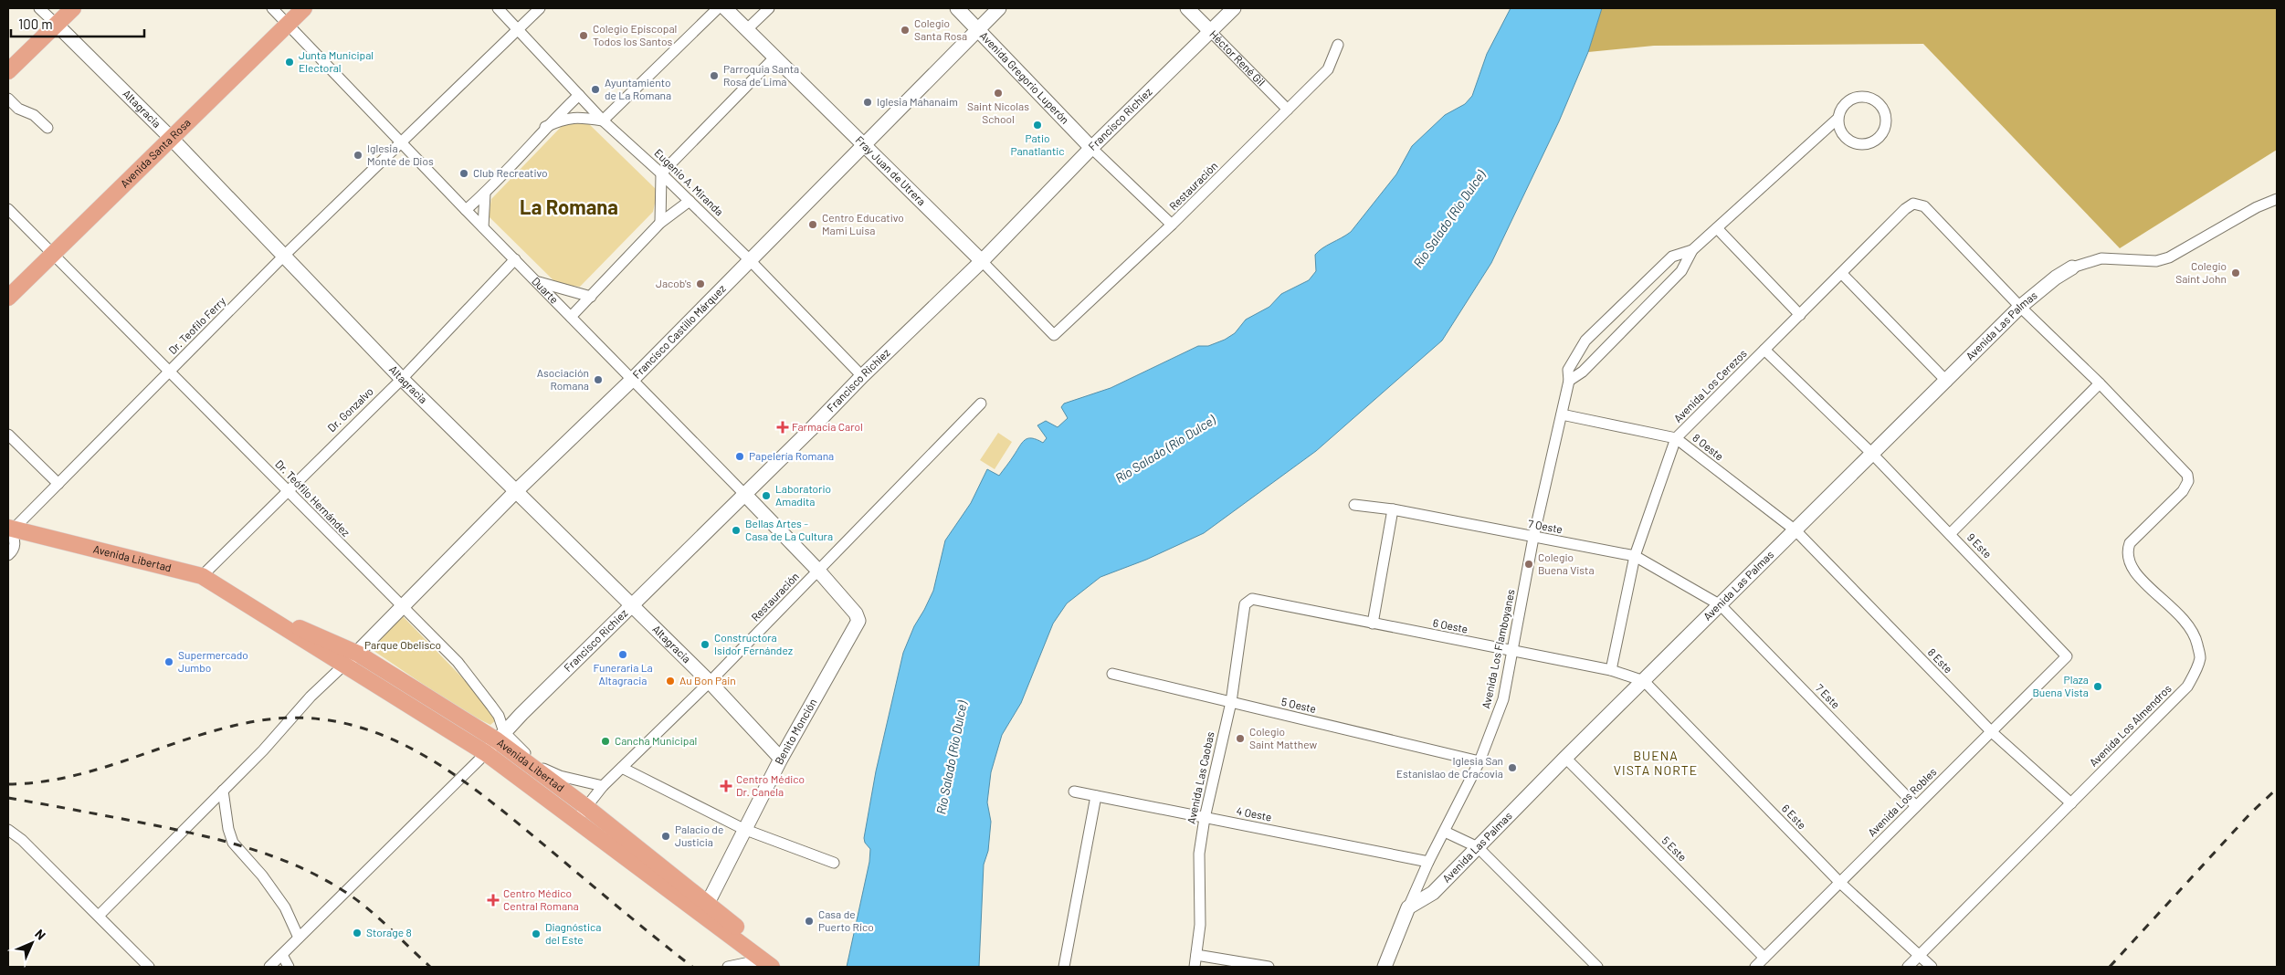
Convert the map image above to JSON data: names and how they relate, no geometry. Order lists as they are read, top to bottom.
{
  "streets": {
    "main road": [
      "Héctor René Gil",
      "Avenida Gregorio Luperón",
      "Altagracia",
      "Francisco Richiez",
      "Avenida Santa Rosa",
      "Fray Juan de Utrera",
      "Duarte",
      "Avenida Las Palmas",
      "Francisco Castillo Márquez",
      "Avenida Libertad",
      "Benito Monción"
    ],
    "street": [
      "Eugenio A. Miranda",
      "Restauración",
      "Dr. Teofilo Ferry",
      "Avenida Los Cerezos",
      "Dr. Gonzalvo",
      "8 Oeste",
      "Dr. Teófilo Hernández",
      "7 Oeste",
      "9 Este",
      "6 Oeste",
      "Avenida Los Flamboyanes",
      "8 Este",
      "7 Este",
      "5 Oeste",
      "Avenida Los Almendros",
      "Avenida Las Caobas",
      "Avenida Los Robles",
      "4 Oeste",
      "6 Este",
      "5 Este"
    ]
  },
  "crossings": [
    ["Héctor René Gil", "Francisco Richiez"],
    ["Héctor René Gil", "Restauración"],
    ["Avenida Gregorio Luperón", "Francisco Richiez"],
    ["Avenida Gregorio Luperón", "Francisco Castillo Márquez"],
    ["Altagracia", "Francisco Richiez"],
    ["Altagracia", "Avenida Santa Rosa"],
    ["Altagracia", "Restauración"],
    ["Altagracia", "Dr. Teofilo Ferry"],
    ["Altagracia", "Francisco Castillo Márquez"],
    ["Altagracia", "Dr. Gonzalvo"],
    ["Altagracia", "Benito Monción"],
    ["Francisco Richiez", "Fray Juan de Utrera"],
    ["Francisco Richiez", "Eugenio A. Miranda"],
    ["Francisco Richiez", "Duarte"],
    ["Francisco Richiez", "Dr. Teófilo Hernández"],
    ["Francisco Richiez", "Avenida Libertad"],
    ["Avenida Santa Rosa", "Duarte"],
    ["Avenida Santa Rosa", "Dr. Teófilo Hernández"],
    ["Fray Juan de Utrera", "Restauración"],
    ["Fray Juan de Utrera", "Francisco Castillo Márquez"],
    ["Eugenio A. Miranda", "Dr. Teofilo Ferry"],
    ["Eugenio A. Miranda", "Francisco Castillo Márquez"],
    ["Restauración", "Duarte"],
    ["Restauración", "Dr. Teófilo Hernández"],
    ["Restauración", "Avenida Libertad"],
    ["Duarte", "Dr. Teofilo Ferry"],
    ["Duarte", "Francisco Castillo Márquez"],
    ["Duarte", "Dr. Gonzalvo"],
    ["Duarte", "Benito Monción"],
    ["Dr. Teofilo Ferry", "Dr. Teófilo Hernández"],
    ["Dr. Teofilo Ferry", "Avenida Libertad"],
    ["Avenida Las Palmas", "Avenida Los Cerezos"],
    ["Avenida Las Palmas", "8 Oeste"],
    ["Avenida Las Palmas", "7 Oeste"],
    ["Avenida Las Palmas", "9 Este"],
    ["Avenida Las Palmas", "6 Oeste"],
    ["Avenida Las Palmas", "Avenida Los Flamboyanes"],
    ["Avenida Las Palmas", "8 Este"],
    ["Avenida Las Palmas", "7 Este"],
    ["Avenida Las Palmas", "6 Este"],
    ["Avenida Las Palmas", "5 Este"],
    ["Francisco Castillo Márquez", "Dr. Teófilo Hernández"],
    ["Francisco Castillo Márquez", "Avenida Libertad"],
    ["Avenida Los Cerezos", "8 Oeste"],
    ["Avenida Los Cerezos", "7 Oeste"],
    ["Avenida Los Cerezos", "9 Este"],
    ["Avenida Los Cerezos", "6 Oeste"],
    ["Dr. Gonzalvo", "Dr. Teófilo Hernández"],
    ["Dr. Gonzalvo", "Avenida Libertad"],
    ["8 Oeste", "Avenida Los Flamboyanes"],
    ["8 Oeste", "8 Este"],
    ["Dr. Teófilo Hernández", "Avenida Libertad"],
    ["7 Oeste", "Avenida Los Flamboyanes"],
    ["7 Oeste", "7 Este"],
    ["9 Este", "Avenida Los Robles"],
    ["Avenida Libertad", "Benito Monción"],
    ["6 Oeste", "Avenida Los Flamboyanes"],
    ["6 Oeste", "Avenida Las Caobas"],
    ["6 Oeste", "6 Este"],
    ["Avenida Los Flamboyanes", "5 Oeste"],
    ["Avenida Los Flamboyanes", "4 Oeste"],
    ["8 Este", "Avenida Los Almendros"],
    ["8 Este", "Avenida Los Robles"],
    ["7 Este", "Avenida Los Robles"],
    ["5 Oeste", "Avenida Las Caobas"],
    ["Avenida Los Almendros", "6 Este"],
    ["Avenida Las Caobas", "4 Oeste"],
    ["Avenida Los Robles", "6 Este"],
    ["Avenida Los Robles", "5 Este"]
  ],
  "districts": ["La Romana", "BUENA VISTA NORTE"],
  "water": ["Río Salado (Río Dulce)"],
  "parks": ["Parque Obelisco"],
  "places": {
    "other": [
      "Colegio Santa Rosa",
      "Colegio Episcopal Todos los Santos",
      "Junta Municipal Electoral",
      "Parroquia Santa Rosa de Lima",
      "Ayuntamiento de La Romana",
      "Saint Nicolas School",
      "Iglesia Mahanaim",
      "Patio Panatlantic",
      "Iglesia Monte de Dios",
      "Club Recreativo",
      "Centro Educativo Mami Luisa",
      "Colegio Saint John",
      "Jacob's",
      "Asociación Romana",
      "Papelería Romana",
      "Laboratorio Amadita",
      "Bellas Artes - Casa de La Cultura",
      "Colegio Buena Vista",
      "Constructora Isidor Fernández",
      "Funeraria La Altagracia",
      "Supermercado Jumbo",
      "Au Bon Pain",
      "Plaza Buena Vista",
      "Colegio Saint Matthew",
      "Cancha Municipal",
      "Iglesia San Estanislao de Cracovia",
      "Palacio de Justicia",
      "Casa de Puerto Rico",
      "Storage 8",
      "Diagnóstica del Este"
    ],
    "health": ["Farmacia Carol", "Centro Médico Dr. Canela", "Centro Médico Central Romana"]
  },
  "scale_bar": "100 m",
  "north": "top right"
}
